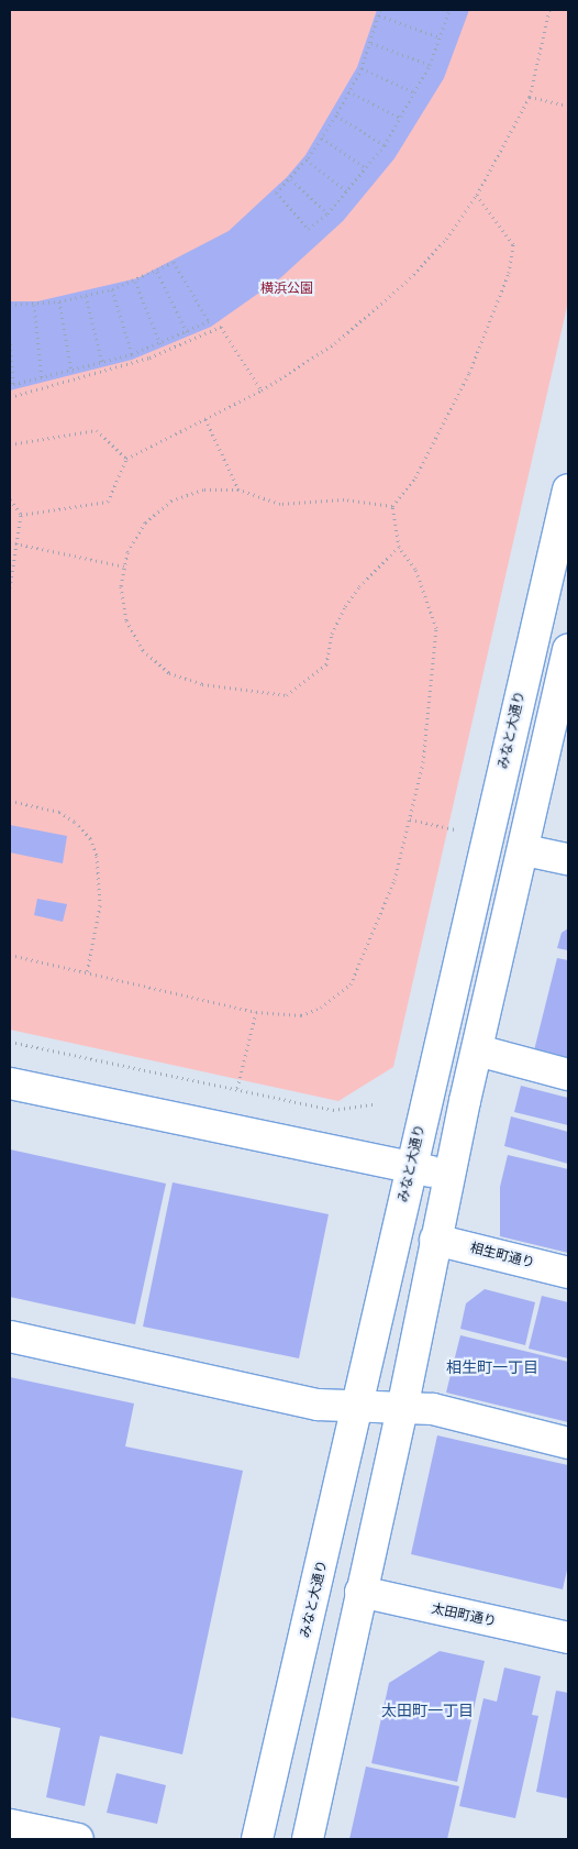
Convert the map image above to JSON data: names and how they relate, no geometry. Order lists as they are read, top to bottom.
{
  "streets": {
    "street": ["みなと大通り", "相生町通り", "太田町通り"]
  },
  "districts": ["相生町一丁目", "太田町一丁目"],
  "parks": ["横浜公園"]
}
